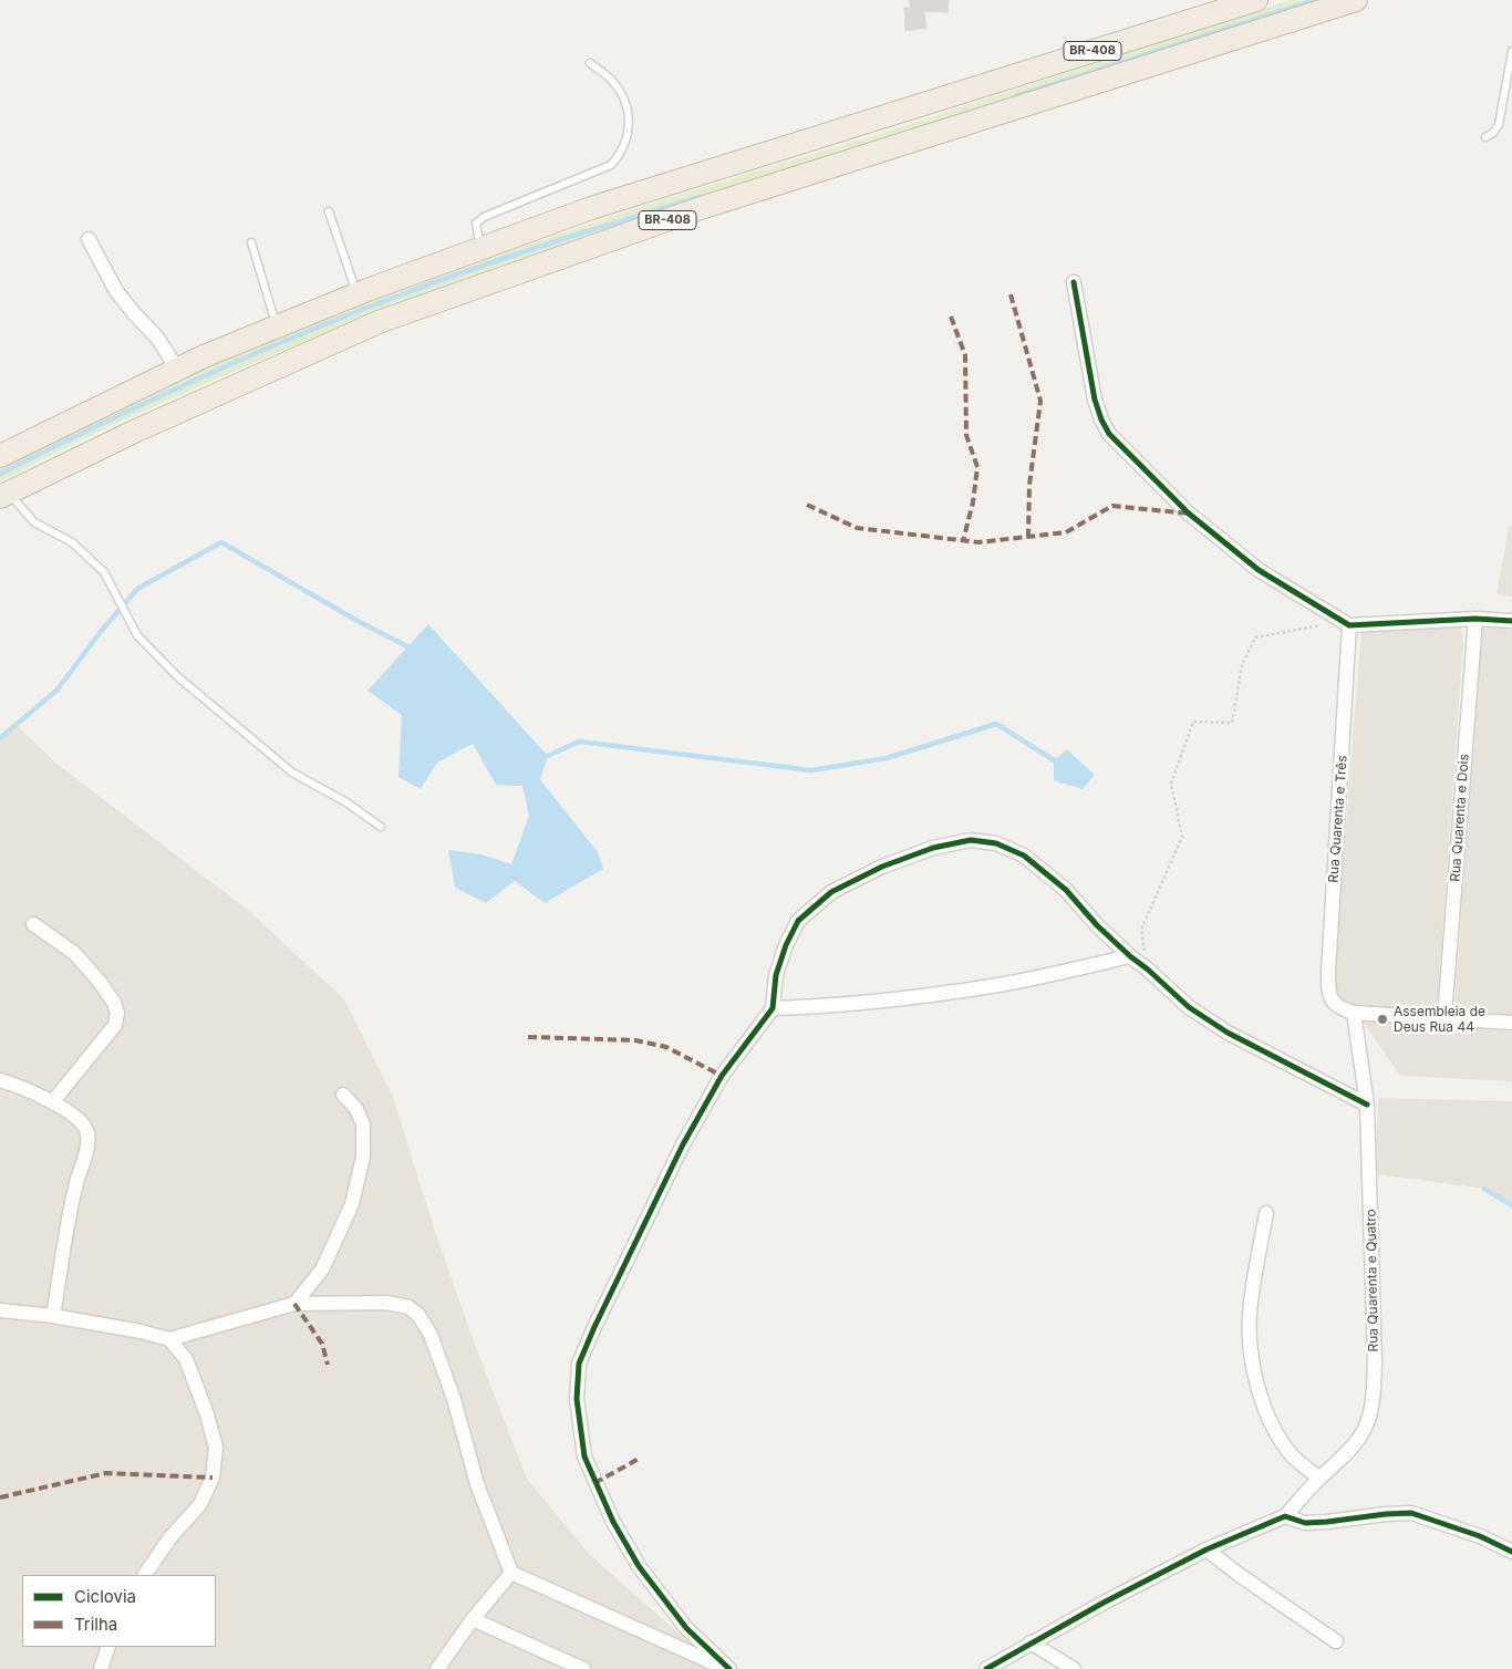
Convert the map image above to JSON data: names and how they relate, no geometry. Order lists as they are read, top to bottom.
{
  "streets": {
    "highway": ["BR-408"],
    "street": ["Rua Quarenta e Dois", "Rua Quarenta e Três", "Rua Quarenta e Quatro"]
  },
  "crossings": [
    ["Rua Quarenta e Três", "Rua Quarenta e Quatro"]
  ],
  "places": ["Assembleia de Deus Rua 44"],
  "legend": ["Ciclovia", "Trilha"]
}
